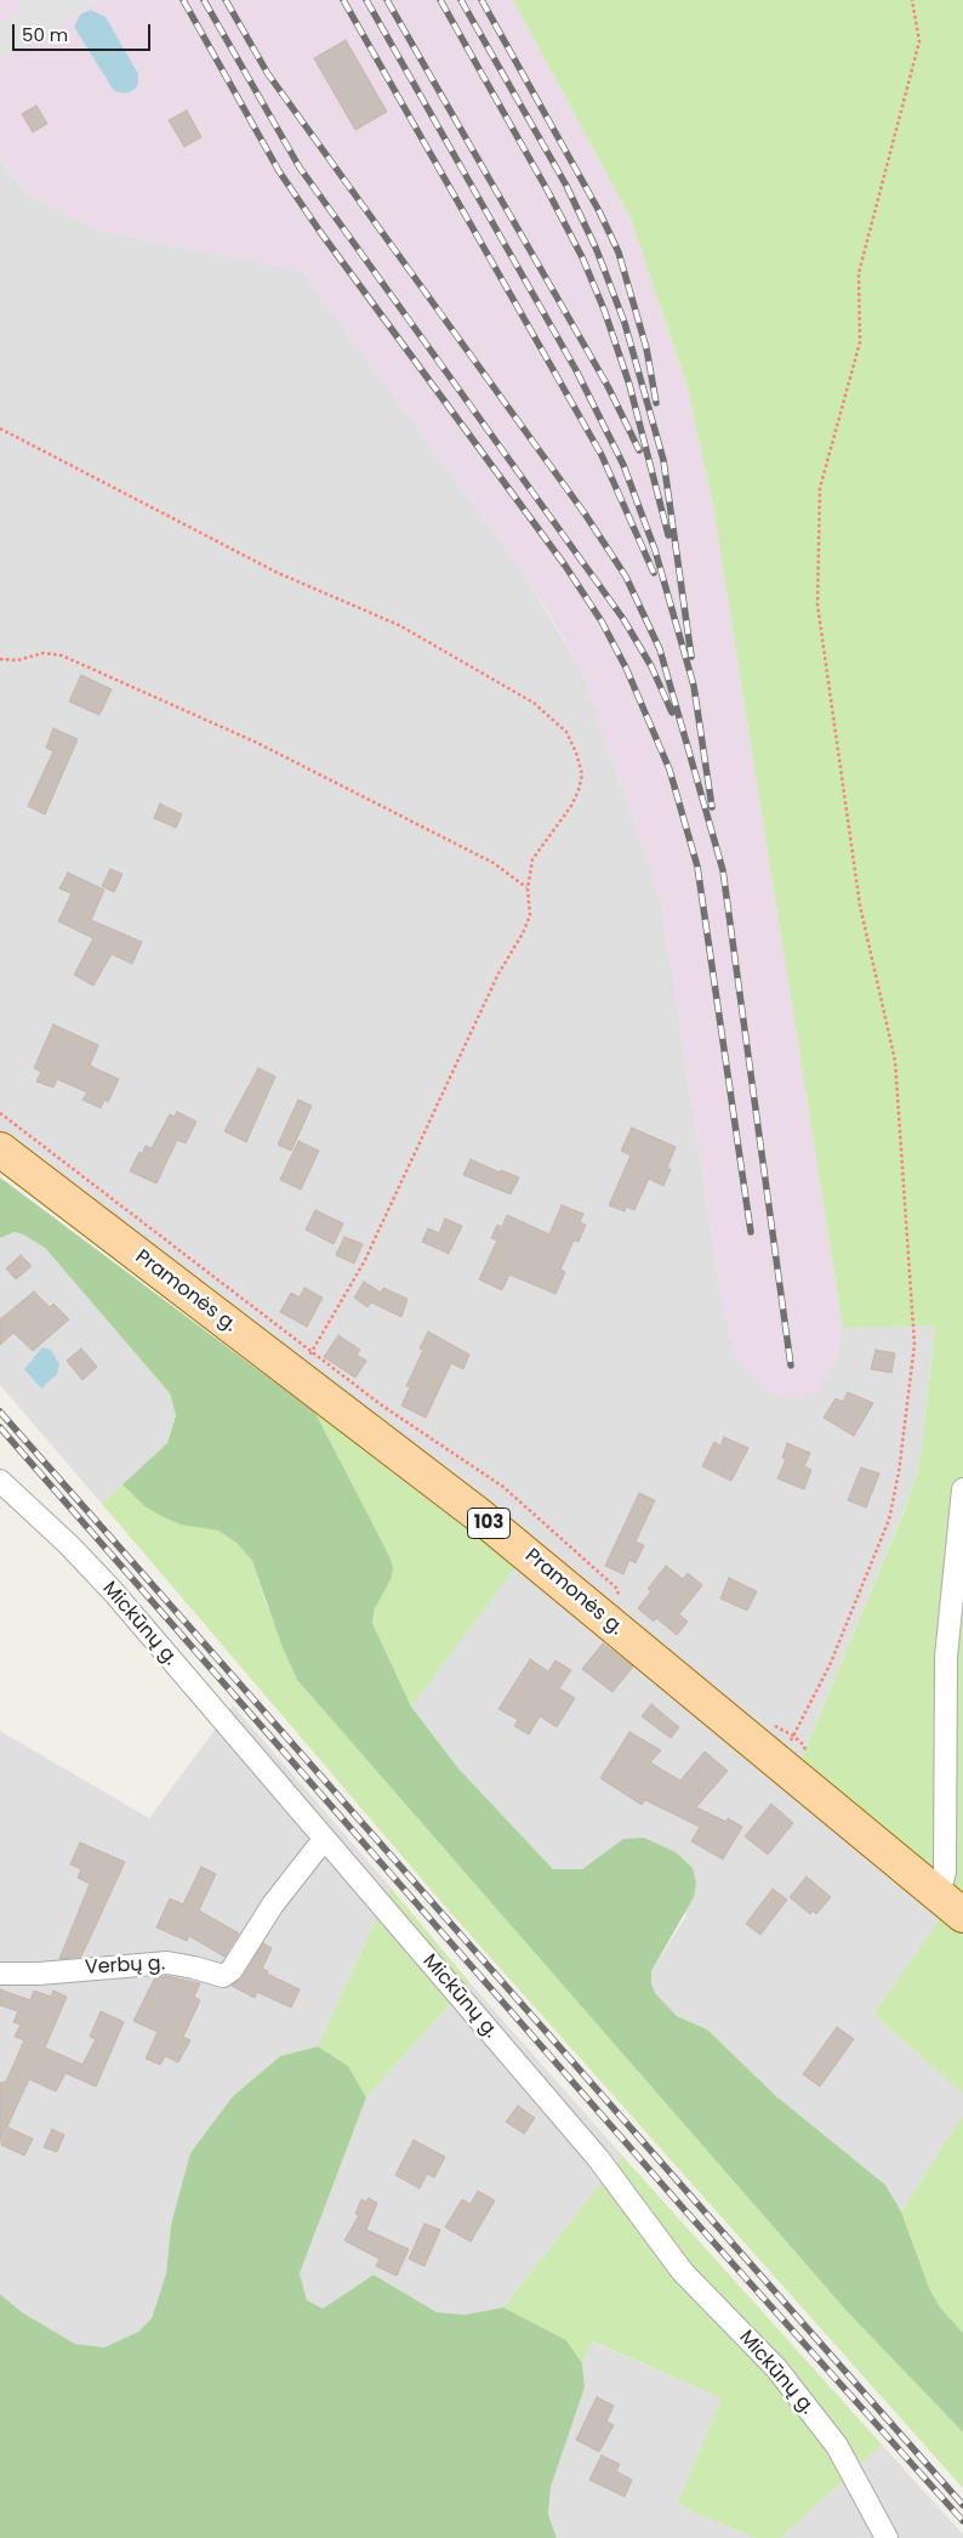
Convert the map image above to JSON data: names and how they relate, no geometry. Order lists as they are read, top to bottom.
{
  "streets": {
    "main road": ["Pramonės g.", "103"],
    "street": ["Mickūnų g.", "Verbų g."]
  },
  "crossings": [
    ["Mickūnų g.", "Verbų g."]
  ],
  "scale_bar": "50 m"
}
